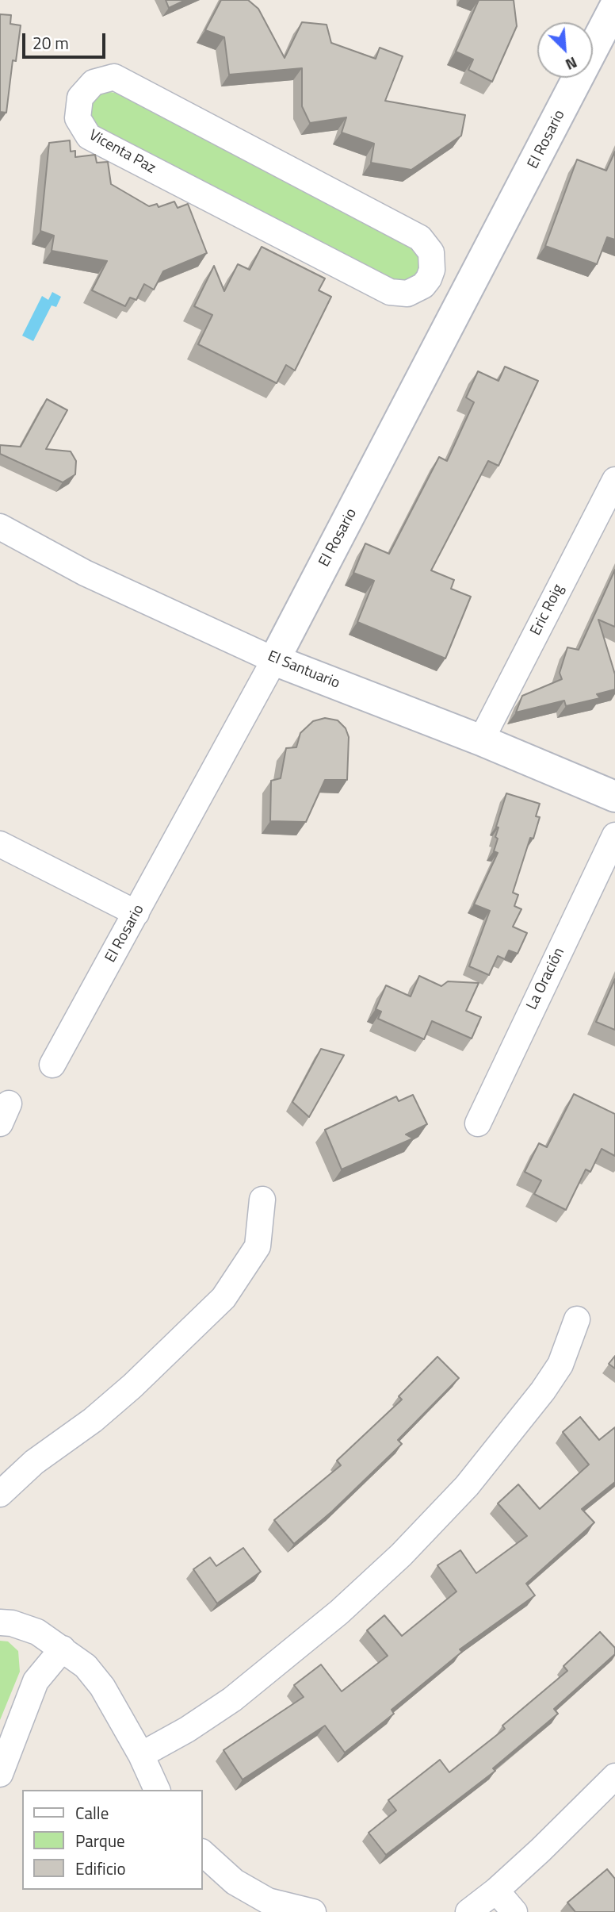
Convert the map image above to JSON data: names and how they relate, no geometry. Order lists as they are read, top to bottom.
{
  "streets": {
    "street": [
      "El Rosario",
      "Vicenta Paz",
      "Eric Roig",
      "El Santuario",
      "La Oración"
    ]
  },
  "crossings": [
    ["El Rosario", "El Santuario"],
    ["Eric Roig", "El Santuario"]
  ],
  "legend": ["Calle", "Parque", "Edificio"],
  "scale_bar": "20 m",
  "north": "bottom right"
}
